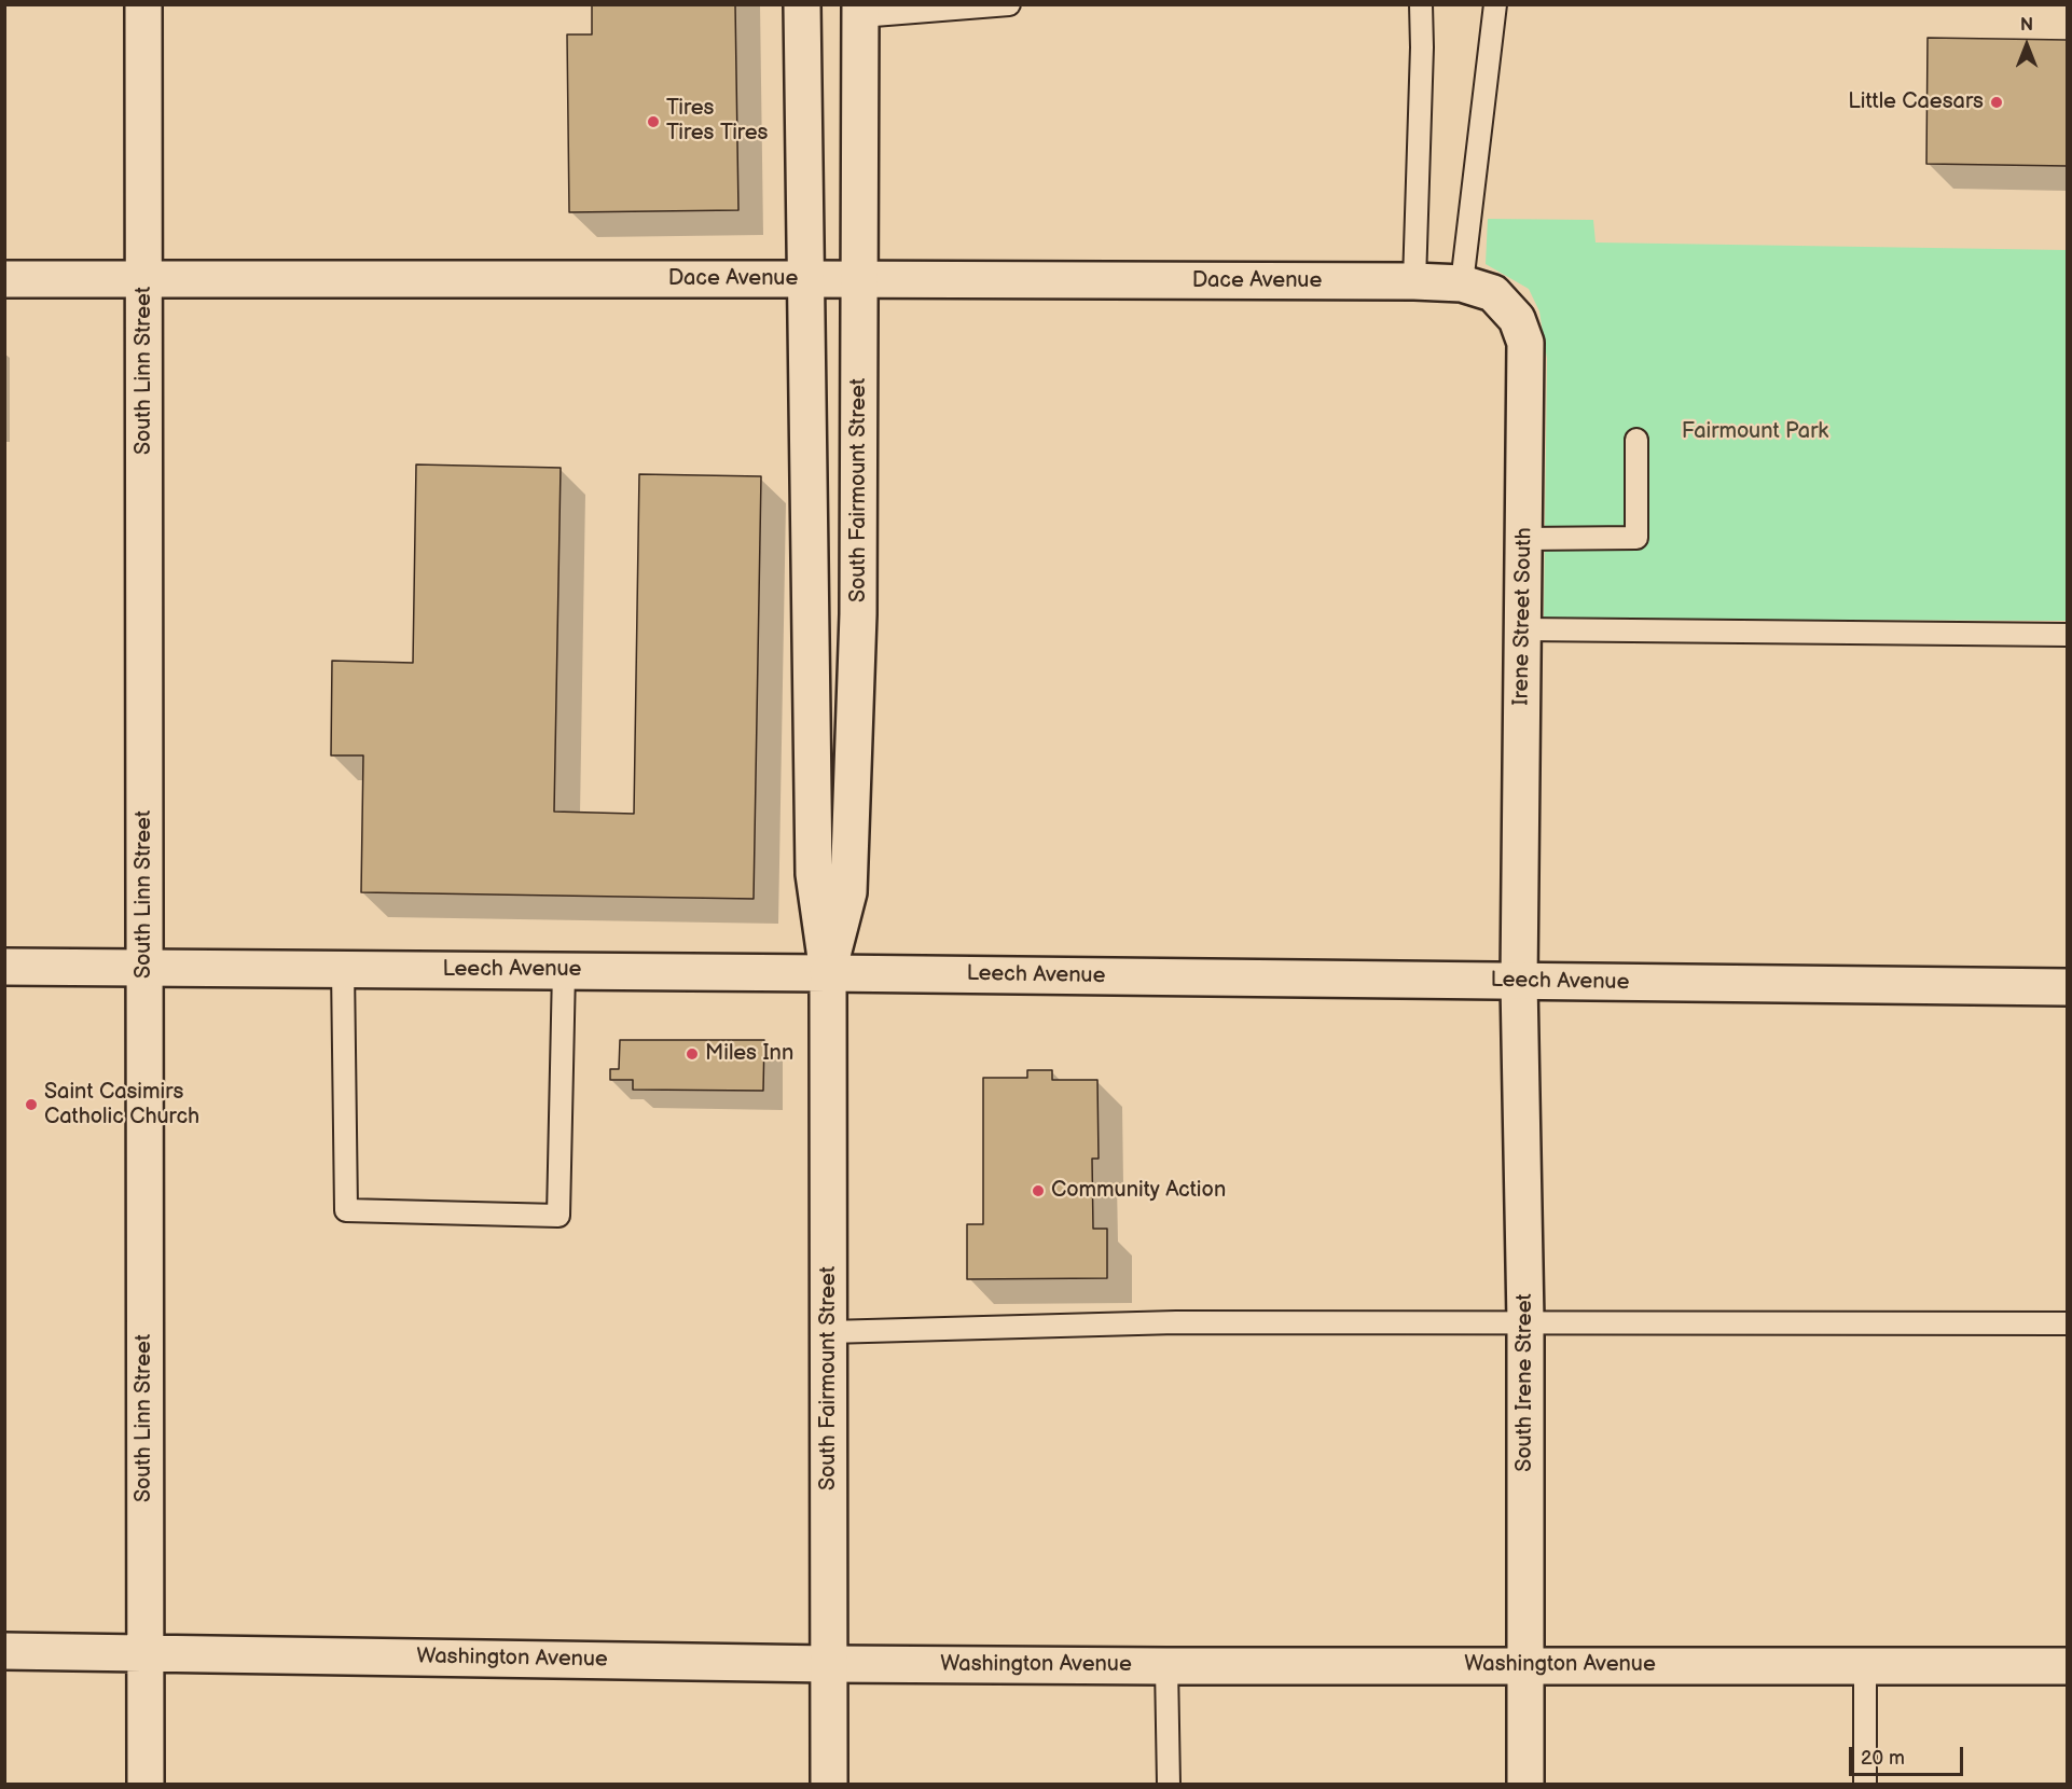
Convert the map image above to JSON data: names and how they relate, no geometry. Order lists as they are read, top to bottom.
{
  "streets": {
    "street": [
      "Dace Avenue",
      "South Linn Street",
      "South Fairmount Street",
      "Irene Street South",
      "Leech Avenue",
      "South Irene Street",
      "Washington Avenue"
    ]
  },
  "crossings": [
    ["Dace Avenue", "South Linn Street"],
    ["Dace Avenue", "South Fairmount Street"],
    ["Dace Avenue", "Irene Street South"],
    ["South Linn Street", "Leech Avenue"],
    ["South Linn Street", "Washington Avenue"],
    ["South Fairmount Street", "Leech Avenue"],
    ["South Fairmount Street", "Washington Avenue"],
    ["Irene Street South", "Leech Avenue"],
    ["Irene Street South", "South Irene Street"],
    ["Leech Avenue", "South Irene Street"],
    ["South Irene Street", "Washington Avenue"]
  ],
  "parks": ["Fairmount Park"],
  "places": [
    "Little Caesars",
    "Tires Tires Tires",
    "Miles Inn",
    "Saint Casimirs Catholic Church",
    "Community Action"
  ],
  "scale_bar": "20 m",
  "north": "top"
}
